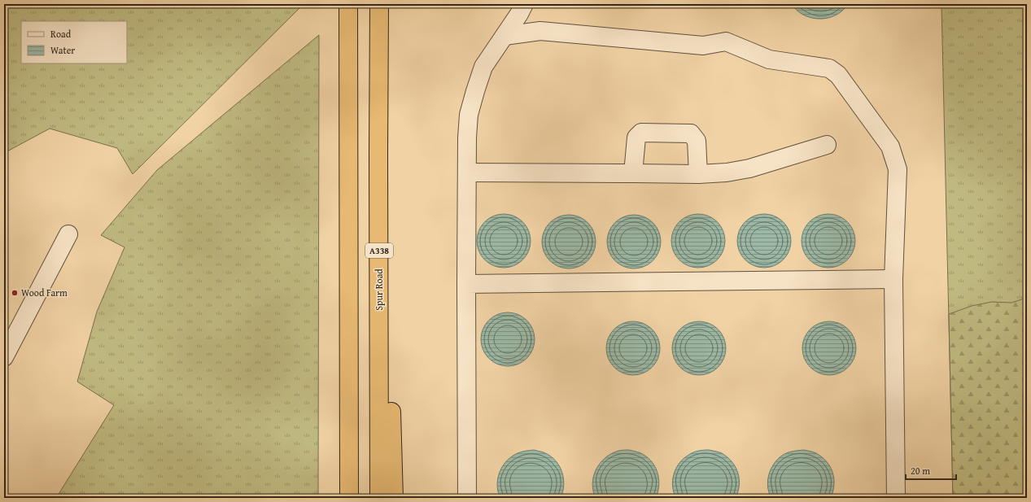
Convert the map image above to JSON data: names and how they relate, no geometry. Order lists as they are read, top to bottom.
{
  "streets": {
    "highway": ["A338", "Spur Road"]
  },
  "places": ["Wood Farm"],
  "legend": ["Road", "Water"],
  "scale_bar": "20 m"
}
